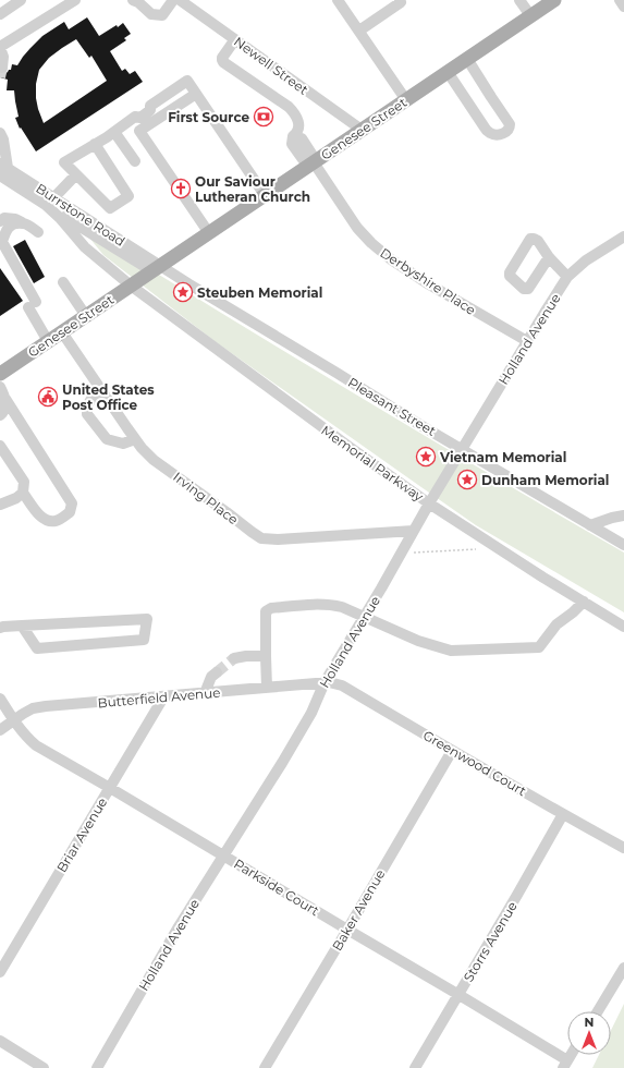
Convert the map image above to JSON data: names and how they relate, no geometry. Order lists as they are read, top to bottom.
{
  "streets": {
    "main road": ["Genesee Street"],
    "street": [
      "Newell Street",
      "Burrstone Road",
      "Derbyshire Place",
      "Holland Avenue",
      "Pleasant Street",
      "Memorial Parkway",
      "Irving Place",
      "Butterfield Avenue",
      "Greenwood Court",
      "Briar Avenue",
      "Parkside Court",
      "Baker Avenue",
      "Storrs Avenue"
    ]
  },
  "crossings": [
    ["Newell Street", "Genesee Street"],
    ["Genesee Street", "Burrstone Road"],
    ["Genesee Street", "Derbyshire Place"],
    ["Genesee Street", "Pleasant Street"],
    ["Genesee Street", "Memorial Parkway"],
    ["Genesee Street", "Irving Place"],
    ["Burrstone Road", "Pleasant Street"],
    ["Burrstone Road", "Memorial Parkway"],
    ["Derbyshire Place", "Holland Avenue"],
    ["Holland Avenue", "Pleasant Street"],
    ["Holland Avenue", "Memorial Parkway"],
    ["Holland Avenue", "Irving Place"],
    ["Holland Avenue", "Butterfield Avenue"],
    ["Holland Avenue", "Greenwood Court"],
    ["Holland Avenue", "Parkside Court"],
    ["Butterfield Avenue", "Greenwood Court"],
    ["Butterfield Avenue", "Briar Avenue"],
    ["Butterfield Avenue", "Parkside Court"],
    ["Greenwood Court", "Baker Avenue"],
    ["Greenwood Court", "Storrs Avenue"],
    ["Briar Avenue", "Parkside Court"],
    ["Parkside Court", "Baker Avenue"],
    ["Parkside Court", "Storrs Avenue"]
  ],
  "places": {
    "bank": ["First Source"],
    "church": ["Our Saviour Lutheran Church"],
    "place": ["Steuben Memorial", "Vietnam Memorial", "Dunham Memorial"],
    "public building": ["United States Post Office"]
  },
  "north": "top"
}
